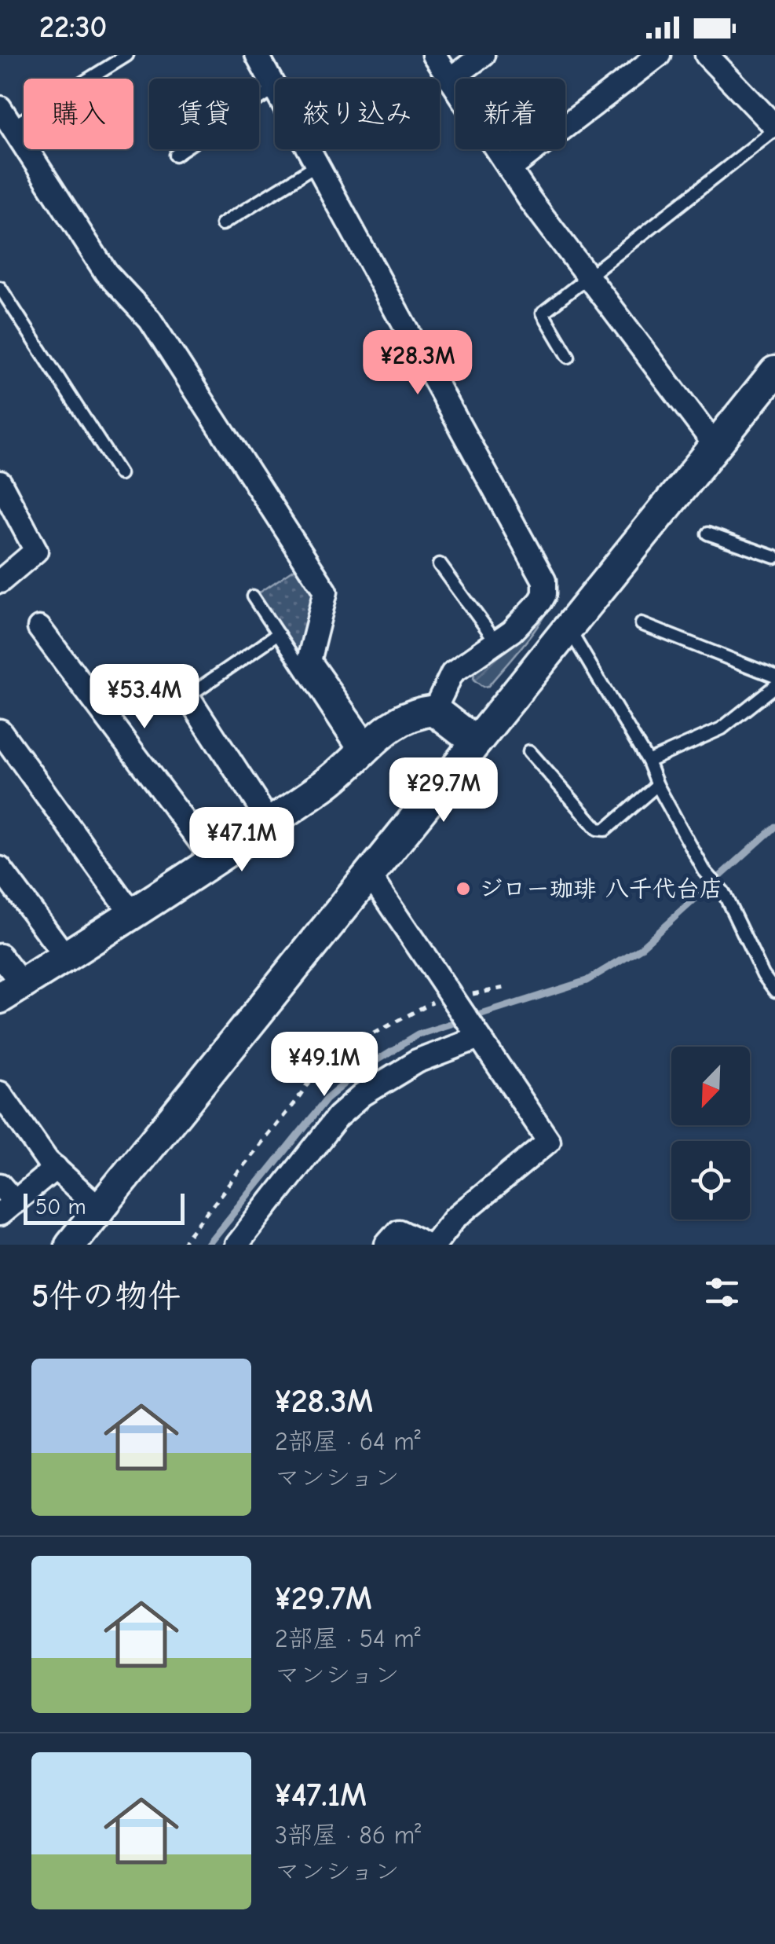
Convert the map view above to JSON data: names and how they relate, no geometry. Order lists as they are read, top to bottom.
{
  "places": ["ジロー珈琲 八千代台店"],
  "scale_bar": "50 m",
  "north": "bottom left",
  "page": {
    "status": "22:30",
    "chip": [
      "購入",
      "賃貸",
      "絞り込み",
      "新着"
    ],
    "price": [
      "¥28.3M",
      "¥53.4M",
      "¥29.7M",
      "¥47.1M",
      "¥49.1M"
    ],
    "scale": "50 m",
    "heading": "5件の物件",
    "list": [
      {
        "name": "¥28.3M",
        "note": "2部屋 · 64 m² · マンション"
      },
      {
        "name": "¥29.7M",
        "note": "2部屋 · 54 m² · マンション"
      },
      {
        "name": "¥47.1M",
        "note": "3部屋 · 86 m² · マンション"
      }
    ]
  }
}
